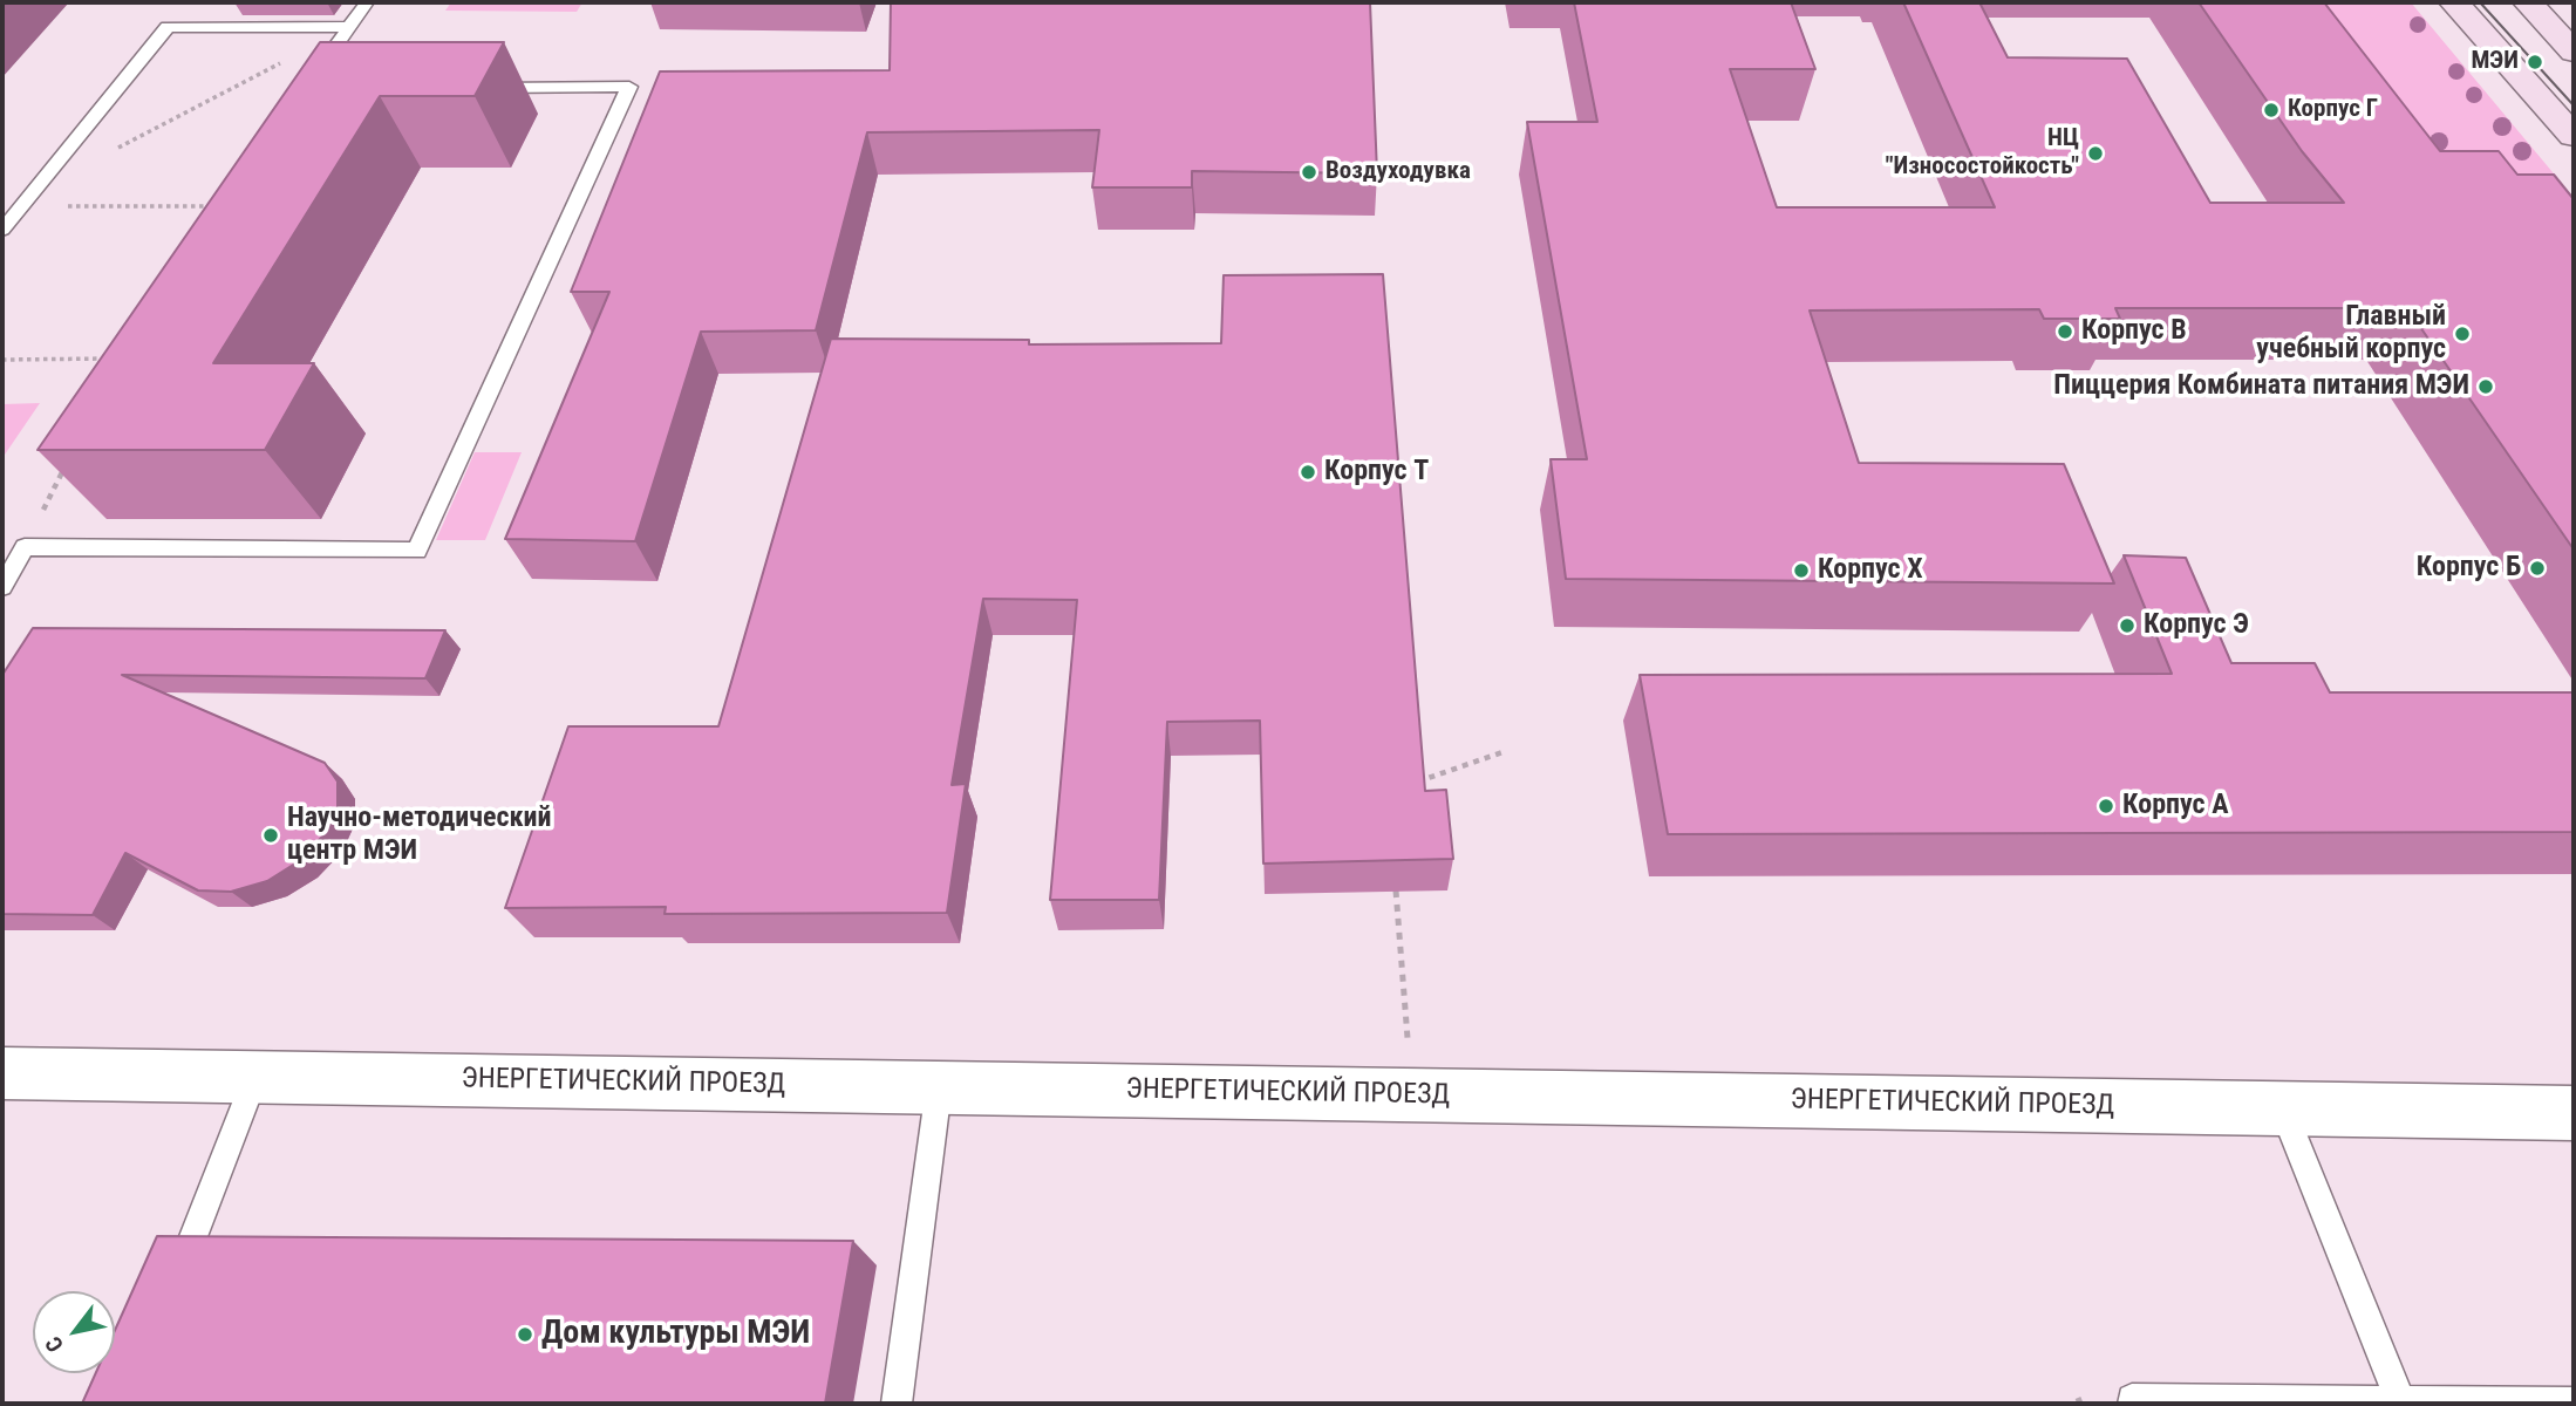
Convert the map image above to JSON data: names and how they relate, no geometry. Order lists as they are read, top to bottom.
{
  "streets": {
    "street": ["ЭНЕРГЕТИЧЕСКИЙ ПРОЕЗД"]
  },
  "places": [
    "МЭИ",
    "Корпус Г",
    "НЦ \"Износостойкость\"",
    "Воздуходувка",
    "Корпус В",
    "Главный учебный корпус",
    "Пиццерия Комбината питания МЭИ",
    "Корпус Т",
    "Корпус Б",
    "Корпус Х",
    "Корпус Э",
    "Корпус А",
    "Научно-методический центр МЭИ",
    "Дом культуры МЭИ"
  ],
  "north": "bottom left"
}
